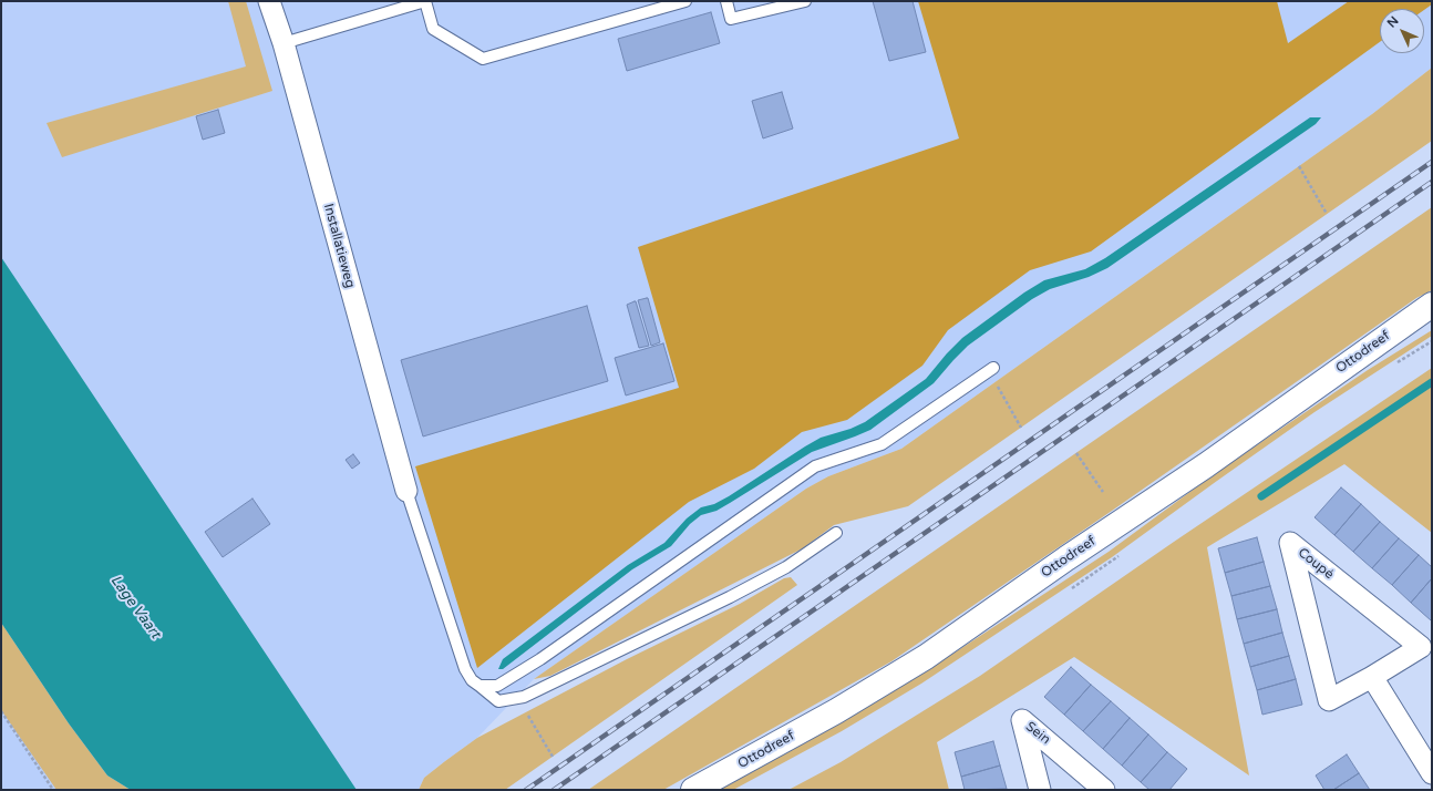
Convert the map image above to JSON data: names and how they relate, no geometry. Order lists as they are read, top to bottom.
{
  "streets": {
    "street": [
      "Installatieweg",
      "Ottodreef",
      "Coupé",
      "Sein"
    ]
  },
  "water": ["Lage Vaart"],
  "north": "top left"
}
